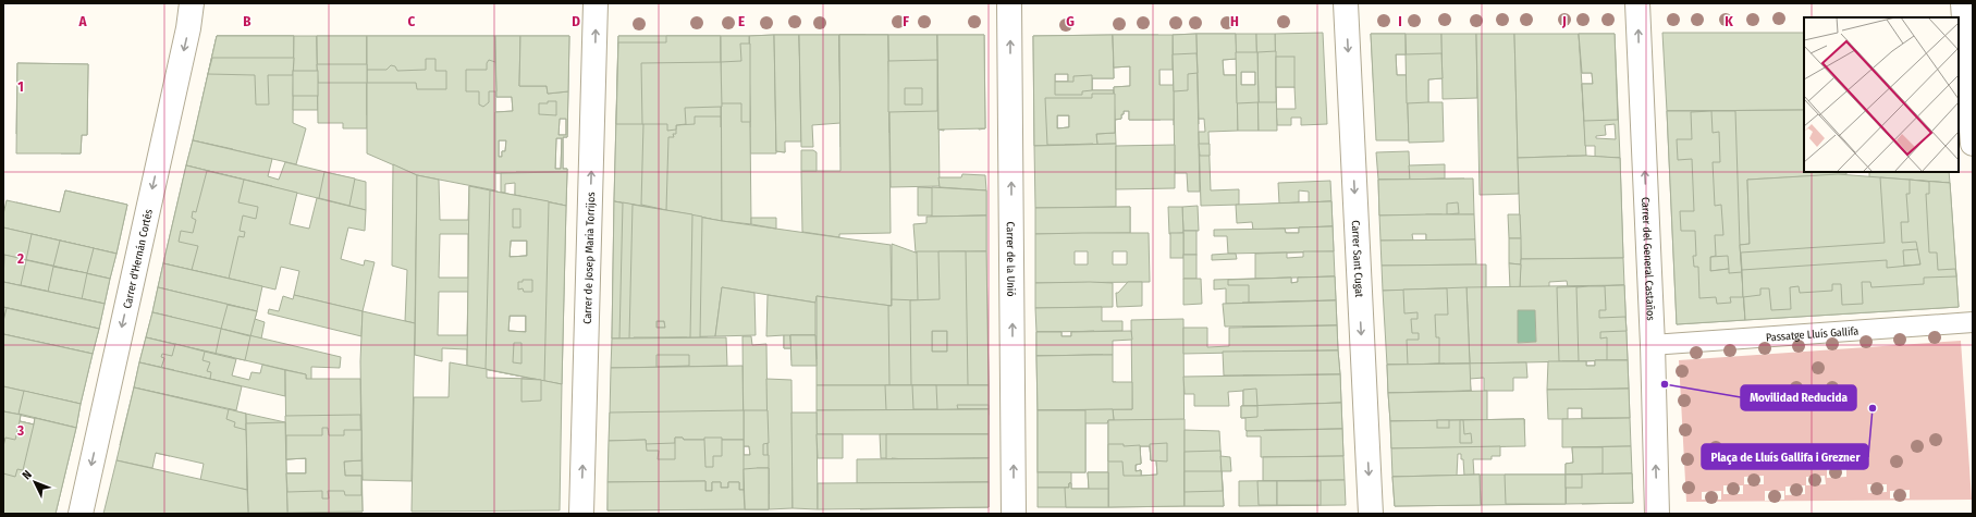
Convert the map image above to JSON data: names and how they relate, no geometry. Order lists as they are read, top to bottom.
{
  "streets": {
    "street": [
      "Carrer de Josep Maria Torrijos",
      "Carrer de la Unió",
      "Carrer Sant Cugat",
      "Carrer del General Castaños",
      "Carrer d'Hernán Cortés",
      "Passatge Lluís Gallifa"
    ]
  },
  "crossings": [
    ["Carrer del General Castaños", "Passatge Lluís Gallifa"]
  ],
  "one_way": [
    "Carrer de Josep Maria Torrijos",
    "Carrer de la Unió",
    "Carrer Sant Cugat",
    "Carrer del General Castaños",
    "Carrer d'Hernán Cortés"
  ],
  "places": ["Movilidad Reducida", "Plaça de Lluís Gallifa i Grezner"],
  "north": "top left",
  "grid": {
    "columns": [
      "A",
      "B",
      "C",
      "D",
      "E",
      "F",
      "G",
      "H",
      "I",
      "J",
      "K"
    ],
    "rows": ["1", "2", "3"]
  }
}
